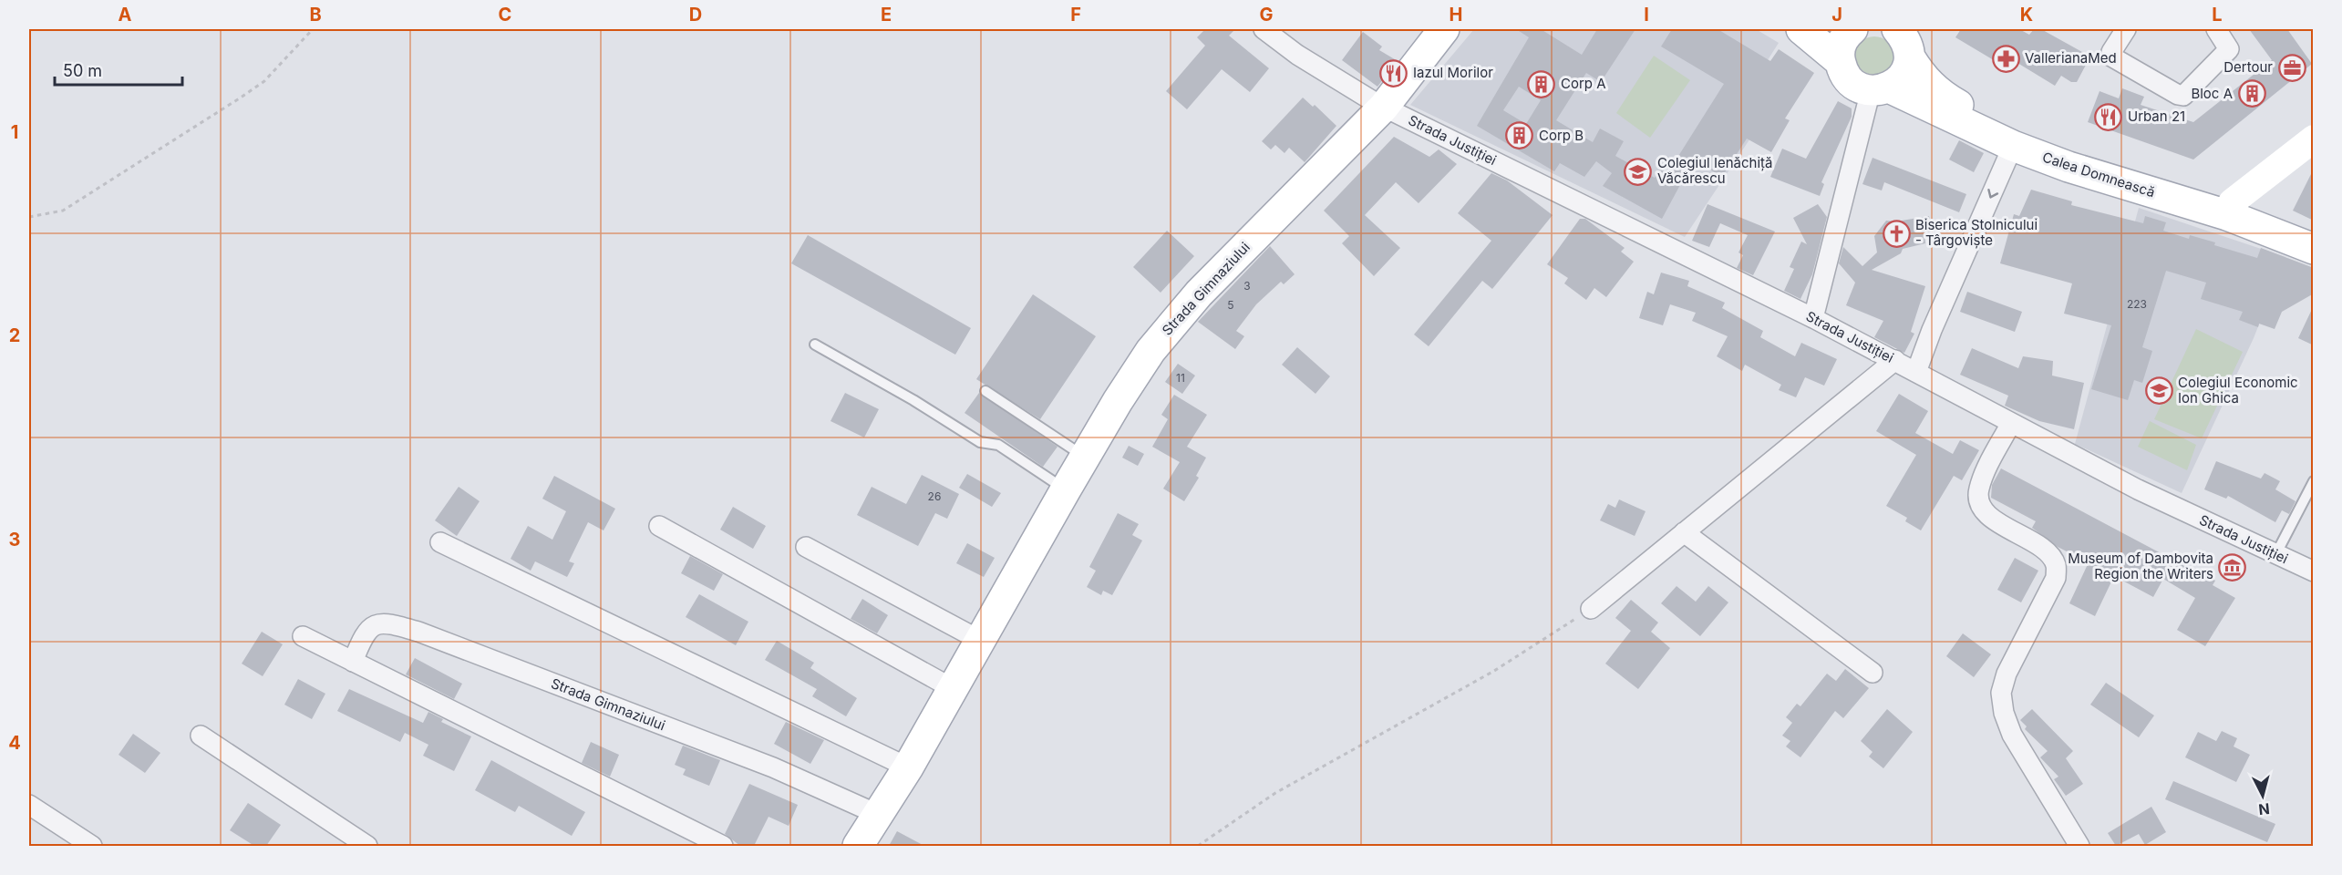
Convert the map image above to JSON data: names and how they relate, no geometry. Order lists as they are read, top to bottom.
{
  "streets": {
    "main road": ["Calea Domnească", "Strada Gimnaziului"],
    "street": ["Strada Justiției"]
  },
  "crossings": [
    ["Strada Justiției", "Strada Gimnaziului"]
  ],
  "places": {
    "pharmacy": ["VallerianaMed"],
    "office": ["Dertour"],
    "restaurant": ["Iazul Morilor", "Urban 21"],
    "building": ["Corp A", "Bloc A", "Corp B"],
    "school or university": ["Colegiul Ienăchiță Văcărescu", "Colegiul Economic Ion Ghica"],
    "church": ["Biserica Stolnicului - Târgoviște"],
    "museum": ["Museum of Dambovita Region the Writers"]
  },
  "house_numbers": [
    "3",
    "223",
    "5",
    "11",
    "26"
  ],
  "scale_bar": "50 m",
  "north": "bottom",
  "grid": {
    "columns": [
      "A",
      "B",
      "C",
      "D",
      "E",
      "F",
      "G",
      "H",
      "I",
      "J",
      "K",
      "L"
    ],
    "rows": [
      "1",
      "2",
      "3",
      "4"
    ]
  }
}
